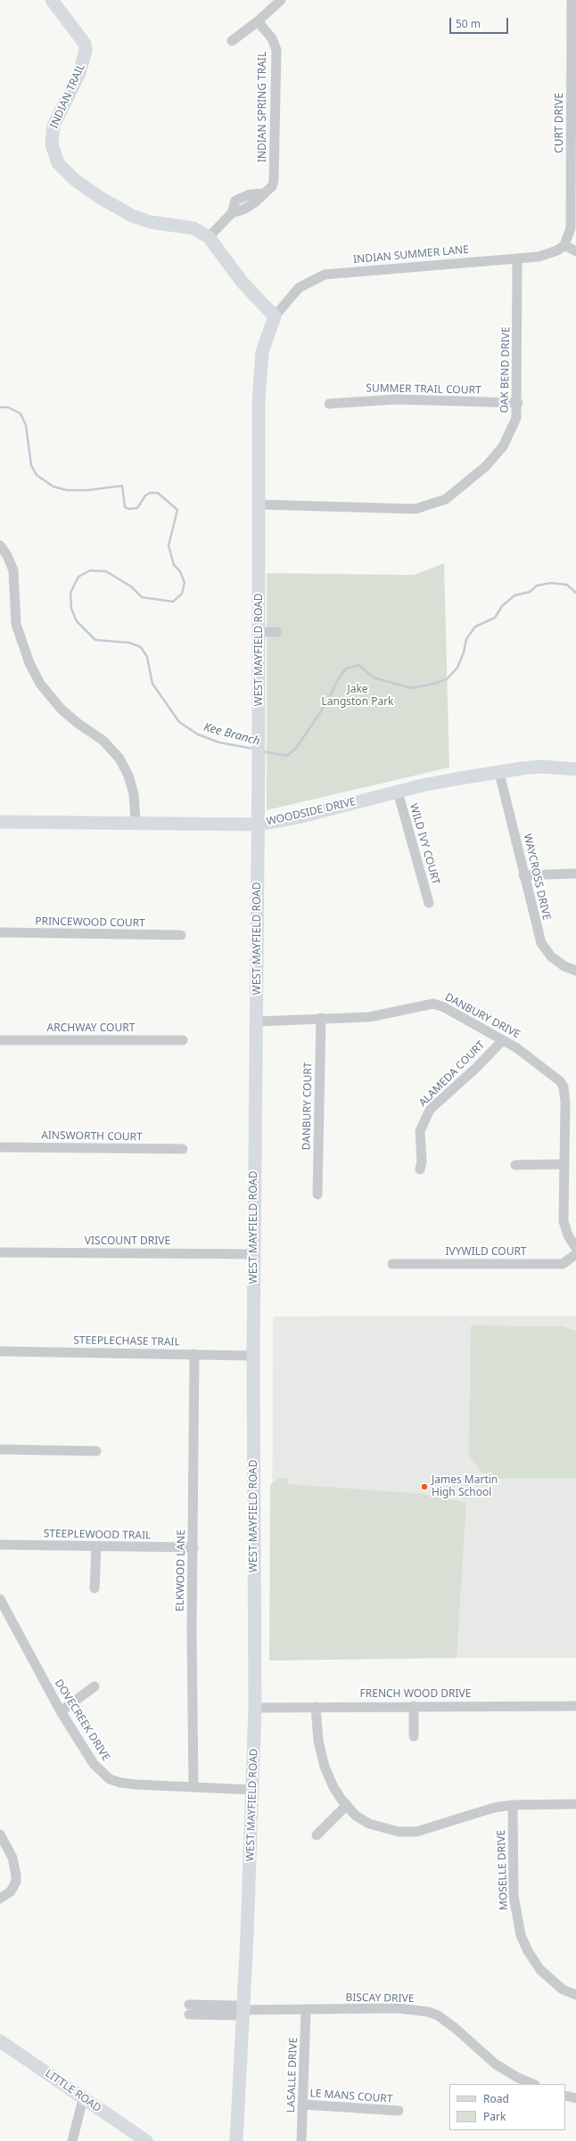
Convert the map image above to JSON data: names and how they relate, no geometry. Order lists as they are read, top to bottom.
{
  "streets": {
    "street": [
      "INDIAN TRAIL",
      "INDIAN SPRING TRAIL",
      "CURT DRIVE",
      "INDIAN SUMMER LANE",
      "OAK BEND DRIVE",
      "SUMMER TRAIL COURT",
      "WEST MAYFIELD ROAD",
      "WOODSIDE DRIVE",
      "WILD IVY COURT",
      "WAYCROSS DRIVE",
      "PRINCEWOOD COURT",
      "DANBURY DRIVE",
      "ARCHWAY COURT",
      "ALAMEDA COURT",
      "DANBURY COURT",
      "AINSWORTH COURT",
      "VISCOUNT DRIVE",
      "IVYWILD COURT",
      "STEEPLECHASE TRAIL",
      "STEEPLEWOOD TRAIL",
      "ELKWOOD LANE",
      "FRENCH WOOD DRIVE",
      "DOVECREEK DRIVE",
      "MOSELLE DRIVE",
      "BISCAY DRIVE",
      "LASALLE DRIVE",
      "LITTLE ROAD",
      "LE MANS COURT"
    ]
  },
  "crossings": [
    ["INDIAN TRAIL", "INDIAN SPRING TRAIL"],
    ["INDIAN TRAIL", "INDIAN SUMMER LANE"],
    ["INDIAN TRAIL", "WEST MAYFIELD ROAD"],
    ["CURT DRIVE", "INDIAN SUMMER LANE"],
    ["INDIAN SUMMER LANE", "OAK BEND DRIVE"],
    ["INDIAN SUMMER LANE", "WEST MAYFIELD ROAD"],
    ["OAK BEND DRIVE", "SUMMER TRAIL COURT"],
    ["OAK BEND DRIVE", "WEST MAYFIELD ROAD"],
    ["WEST MAYFIELD ROAD", "WOODSIDE DRIVE"],
    ["WEST MAYFIELD ROAD", "DANBURY DRIVE"],
    ["WEST MAYFIELD ROAD", "VISCOUNT DRIVE"],
    ["WEST MAYFIELD ROAD", "STEEPLECHASE TRAIL"],
    ["WEST MAYFIELD ROAD", "FRENCH WOOD DRIVE"],
    ["WEST MAYFIELD ROAD", "DOVECREEK DRIVE"],
    ["WEST MAYFIELD ROAD", "BISCAY DRIVE"],
    ["WOODSIDE DRIVE", "WILD IVY COURT"],
    ["WOODSIDE DRIVE", "WAYCROSS DRIVE"],
    ["DANBURY DRIVE", "ALAMEDA COURT"],
    ["DANBURY DRIVE", "DANBURY COURT"],
    ["STEEPLECHASE TRAIL", "ELKWOOD LANE"],
    ["STEEPLEWOOD TRAIL", "ELKWOOD LANE"],
    ["ELKWOOD LANE", "DOVECREEK DRIVE"],
    ["BISCAY DRIVE", "LASALLE DRIVE"],
    ["LASALLE DRIVE", "LE MANS COURT"]
  ],
  "water": ["Kee Branch"],
  "parks": ["Jake Langston Park"],
  "places": ["James Martin High School"],
  "legend": ["Road", "Park"],
  "scale_bar": "50 m"
}
